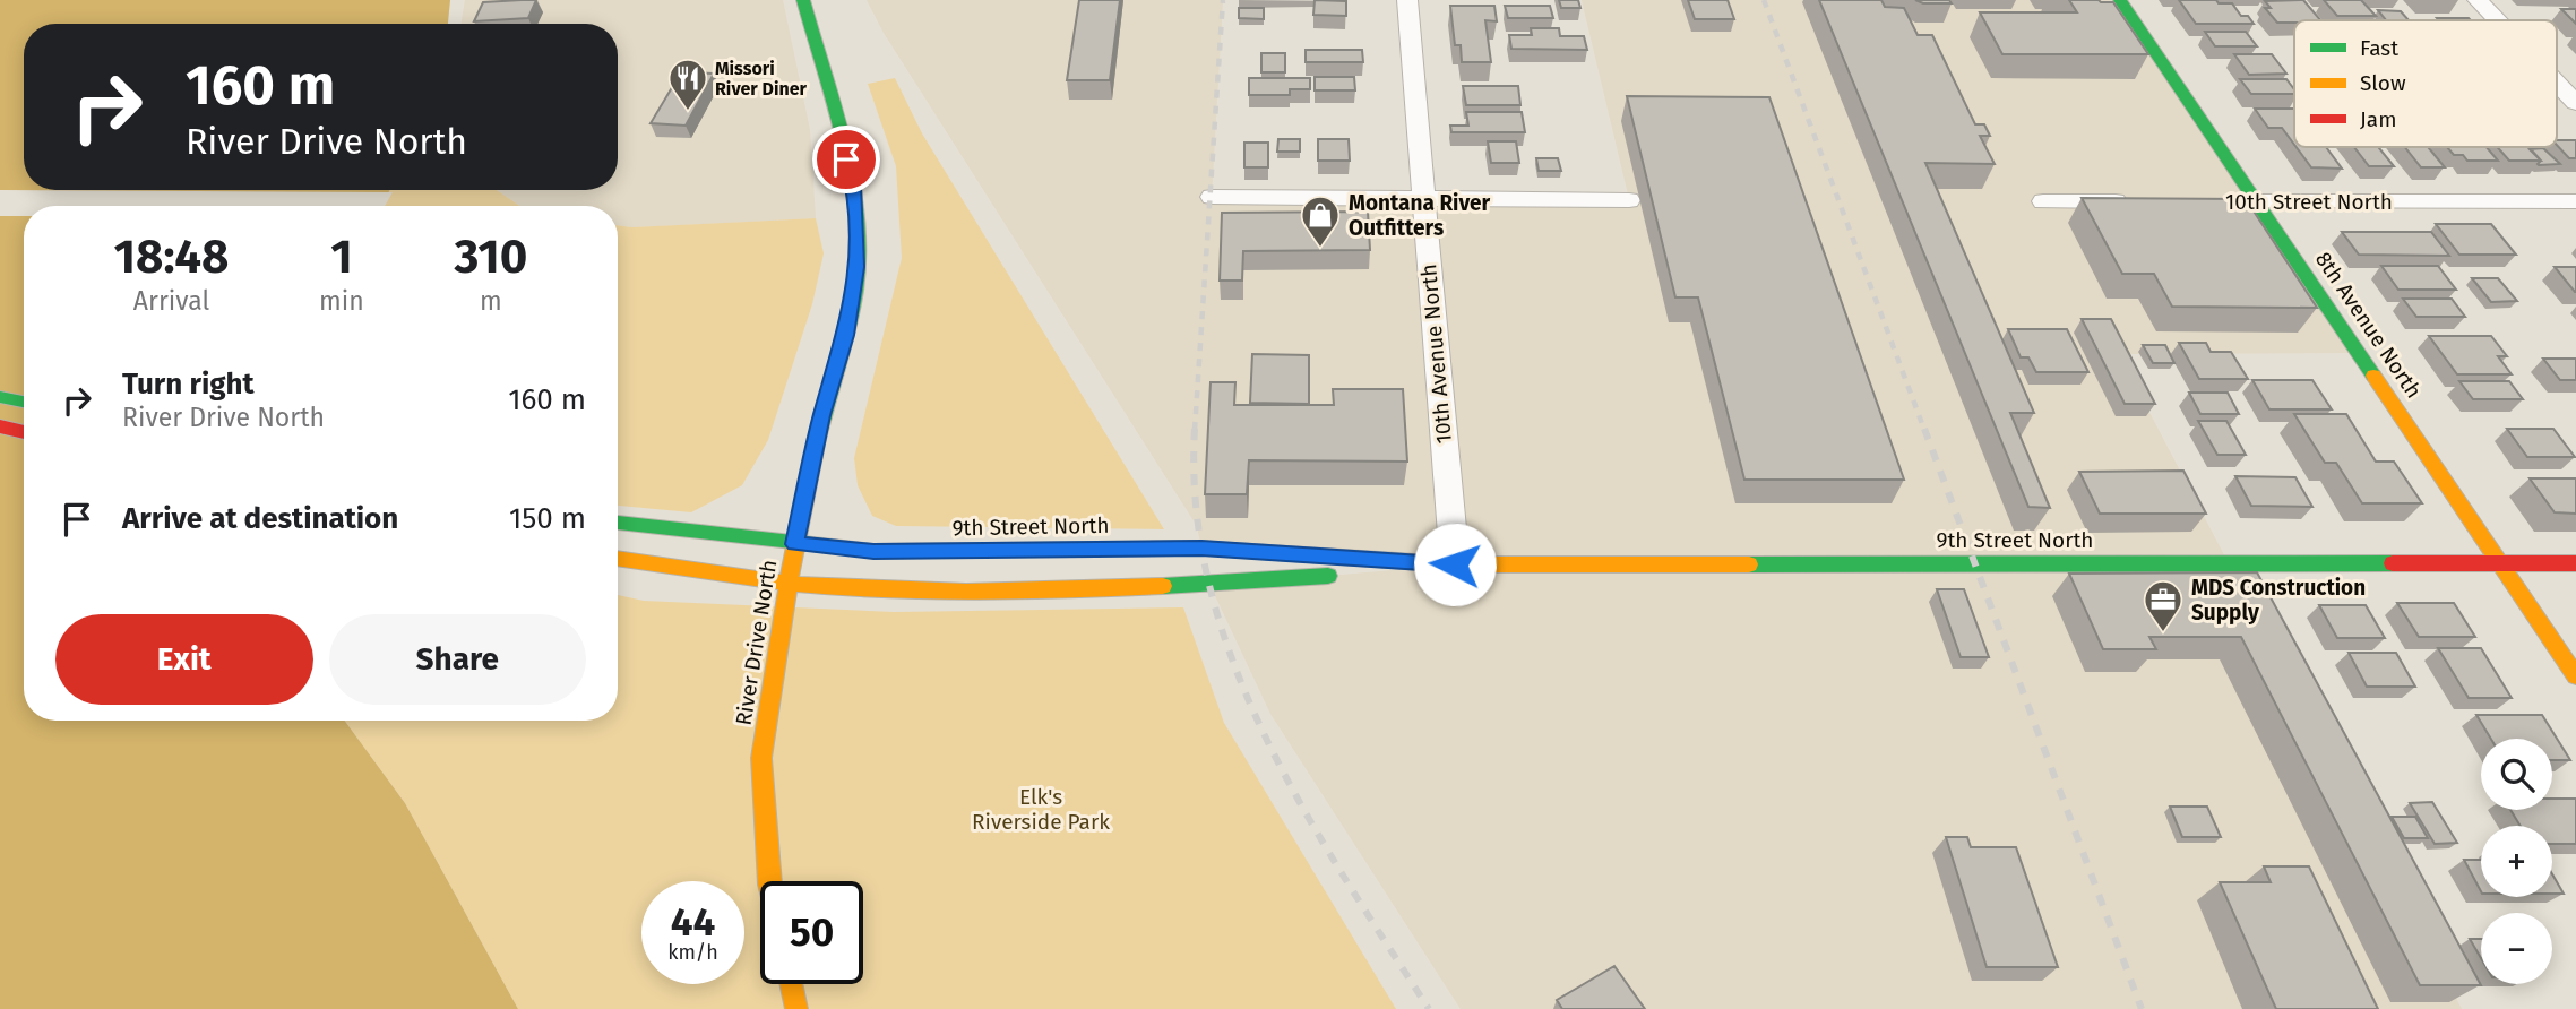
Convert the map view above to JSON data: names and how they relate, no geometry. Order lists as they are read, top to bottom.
{
  "streets": {
    "main road": ["8th Avenue North", "9th Street North", "River Drive North"],
    "street": ["10th Street North", "10th Avenue North"]
  },
  "crossings": [
    ["10th Street North", "8th Avenue North"],
    ["8th Avenue North", "9th Street North"],
    ["10th Avenue North", "9th Street North"],
    ["9th Street North", "River Drive North"]
  ],
  "parks": ["Elk's Riverside Park"],
  "places": {
    "restaurant": ["Missori River Diner"],
    "shop": ["Montana River Outfitters"],
    "office": ["MDS Construction Supply"]
  },
  "legend": ["Fast", "Slow", "Jam"],
  "page": {
    "turn": ["160 m", "River Drive North"],
    "eta": [
      "18:48",
      "Arrival",
      "1",
      "min",
      "310",
      "m"
    ],
    "list": [
      {
        "name": "Turn right",
        "note": "River Drive North",
        "value": "160 m"
      },
      {
        "name": "Arrive at destination",
        "value": "150 m"
      }
    ],
    "buttons": ["Exit", "Share"],
    "map_buttons": ["+", "−"],
    "speed": "44 km/h",
    "limit": "50"
  }
}
